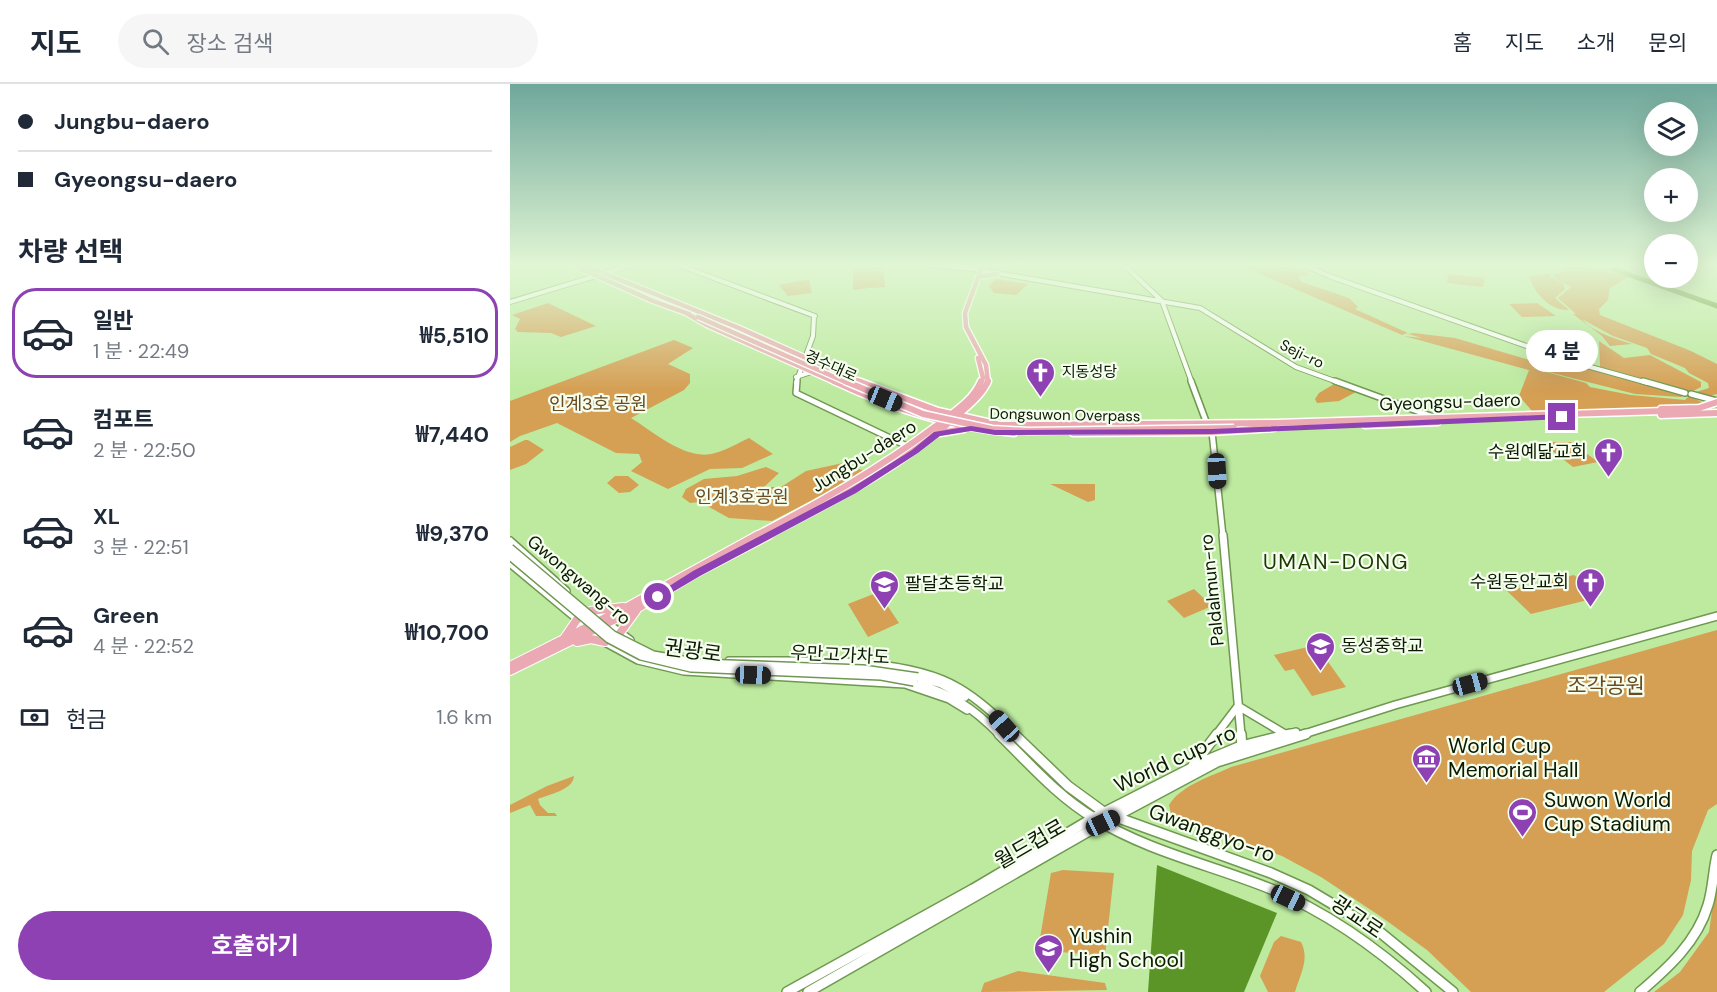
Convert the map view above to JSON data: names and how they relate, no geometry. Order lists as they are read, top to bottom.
{
  "streets": {
    "main road": [
      "경수대로",
      "Gyeongsu-daero",
      "Dongsuwon Overpass",
      "Jungbu-daero"
    ],
    "street": [
      "Seji-ro",
      "Gwongwang-ro",
      "Paldalmun-ro",
      "권광로",
      "우만고가차도",
      "World cup-ro",
      "Gwanggyo-ro",
      "월드컵로",
      "광교로"
    ]
  },
  "crossings": [
    ["Seji-ro", "Gyeongsu-daero"],
    ["경수대로", "Gyeongsu-daero"],
    ["경수대로", "Jungbu-daero"],
    ["Gyeongsu-daero", "Dongsuwon Overpass"],
    ["Gyeongsu-daero", "Jungbu-daero"],
    ["Gyeongsu-daero", "Paldalmun-ro"],
    ["Jungbu-daero", "Gwongwang-ro"],
    ["Jungbu-daero", "권광로"],
    ["Gwongwang-ro", "권광로"],
    ["Gwongwang-ro", "우만고가차도"],
    ["Gwongwang-ro", "World cup-ro"],
    ["Gwongwang-ro", "월드컵로"],
    ["Gwongwang-ro", "광교로"],
    ["Paldalmun-ro", "World cup-ro"],
    ["Paldalmun-ro", "월드컵로"],
    ["권광로", "우만고가차도"],
    ["권광로", "광교로"],
    ["World cup-ro", "월드컵로"],
    ["World cup-ro", "광교로"],
    ["Gwanggyo-ro", "월드컵로"],
    ["월드컵로", "광교로"]
  ],
  "districts": ["UMAN-DONG"],
  "parks": ["인계3호 공원", "인계3호공원", "조각공원"],
  "places": {
    "church": ["지동성당", "수원예닮교회", "수원동안교회"],
    "school or university": ["팔달초등학교", "동성중학교", "Yushin High School"],
    "museum": ["World Cup Memorial Hall"],
    "sports": ["Suwon World Cup Stadium"]
  },
  "page": {
    "header": "지도",
    "search": "장소 검색",
    "nav": [
      "홈",
      "지도",
      "소개",
      "문의"
    ],
    "banner": ["Jungbu-daero", "Gyeongsu-daero"],
    "map_buttons": ["+", "−"],
    "heading": "차량 선택",
    "list": [
      {
        "name": "일반",
        "note": "1 분 · 22:49",
        "value": "₩5,510"
      },
      {
        "name": "컴포트",
        "note": "2 분 · 22:50",
        "value": "₩7,440"
      },
      {
        "name": "XL",
        "note": "3 분 · 22:51",
        "value": "₩9,370"
      },
      {
        "name": "Green",
        "note": "4 분 · 22:52",
        "value": "₩10,700"
      }
    ],
    "bubble": "4 분",
    "pay": ["현금", "1.6 km"],
    "buttons": "호출하기"
  }
}
